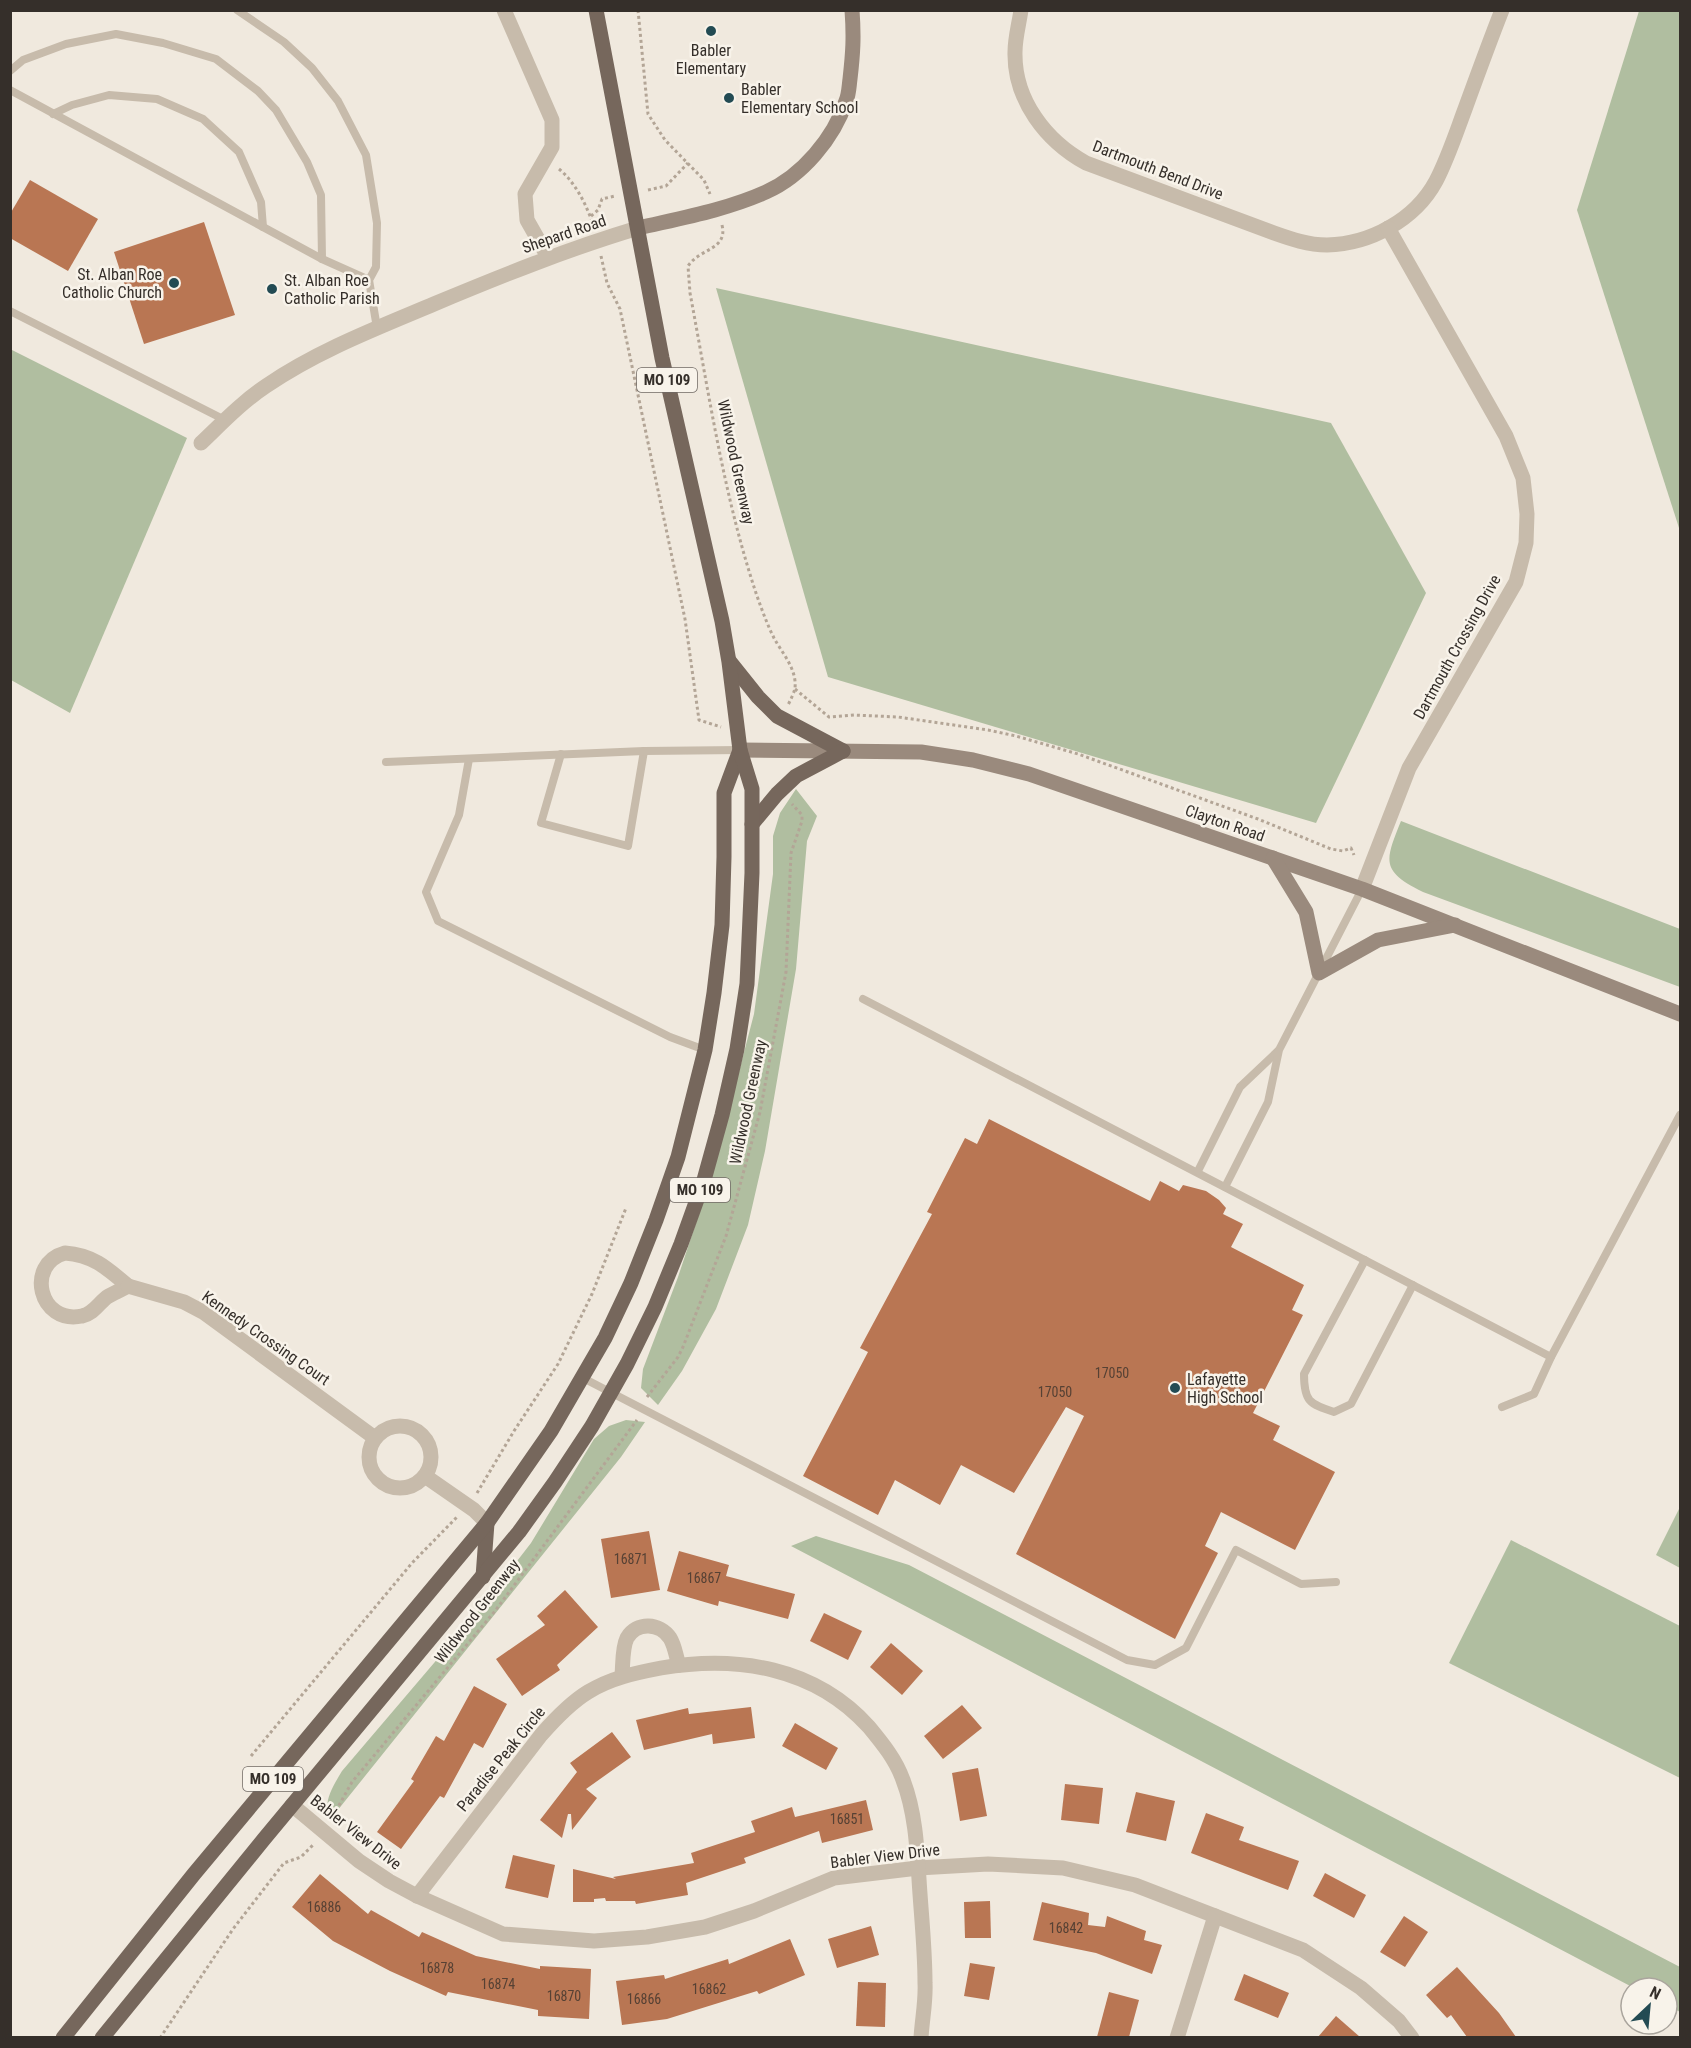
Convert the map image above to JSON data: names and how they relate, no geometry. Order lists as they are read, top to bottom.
{
  "streets": {
    "main road": ["Shepard Road", "MO 109", "Clayton Road"],
    "street": [
      "Dartmouth Bend Drive",
      "Dartmouth Crossing Drive",
      "Kennedy Crossing Court",
      "Paradise Peak Circle",
      "Babler View Drive"
    ],
    "path": ["Wildwood Greenway"]
  },
  "crossings": [
    ["Dartmouth Bend Drive", "Dartmouth Crossing Drive"],
    ["Shepard Road", "MO 109"],
    ["MO 109", "Clayton Road"],
    ["MO 109", "Babler View Drive"],
    ["Dartmouth Crossing Drive", "Clayton Road"],
    ["Paradise Peak Circle", "Babler View Drive"]
  ],
  "places": [
    "Babler Elementary",
    "Babler Elementary School",
    "St. Alban Roe Catholic Church",
    "St. Alban Roe Catholic Parish",
    "Lafayette High School"
  ],
  "house_numbers": [
    "17050",
    "17050",
    "16871",
    "16867",
    "16851",
    "16886",
    "16842",
    "16878",
    "16874",
    "16862",
    "16870",
    "16866"
  ],
  "north": "top right"
}
